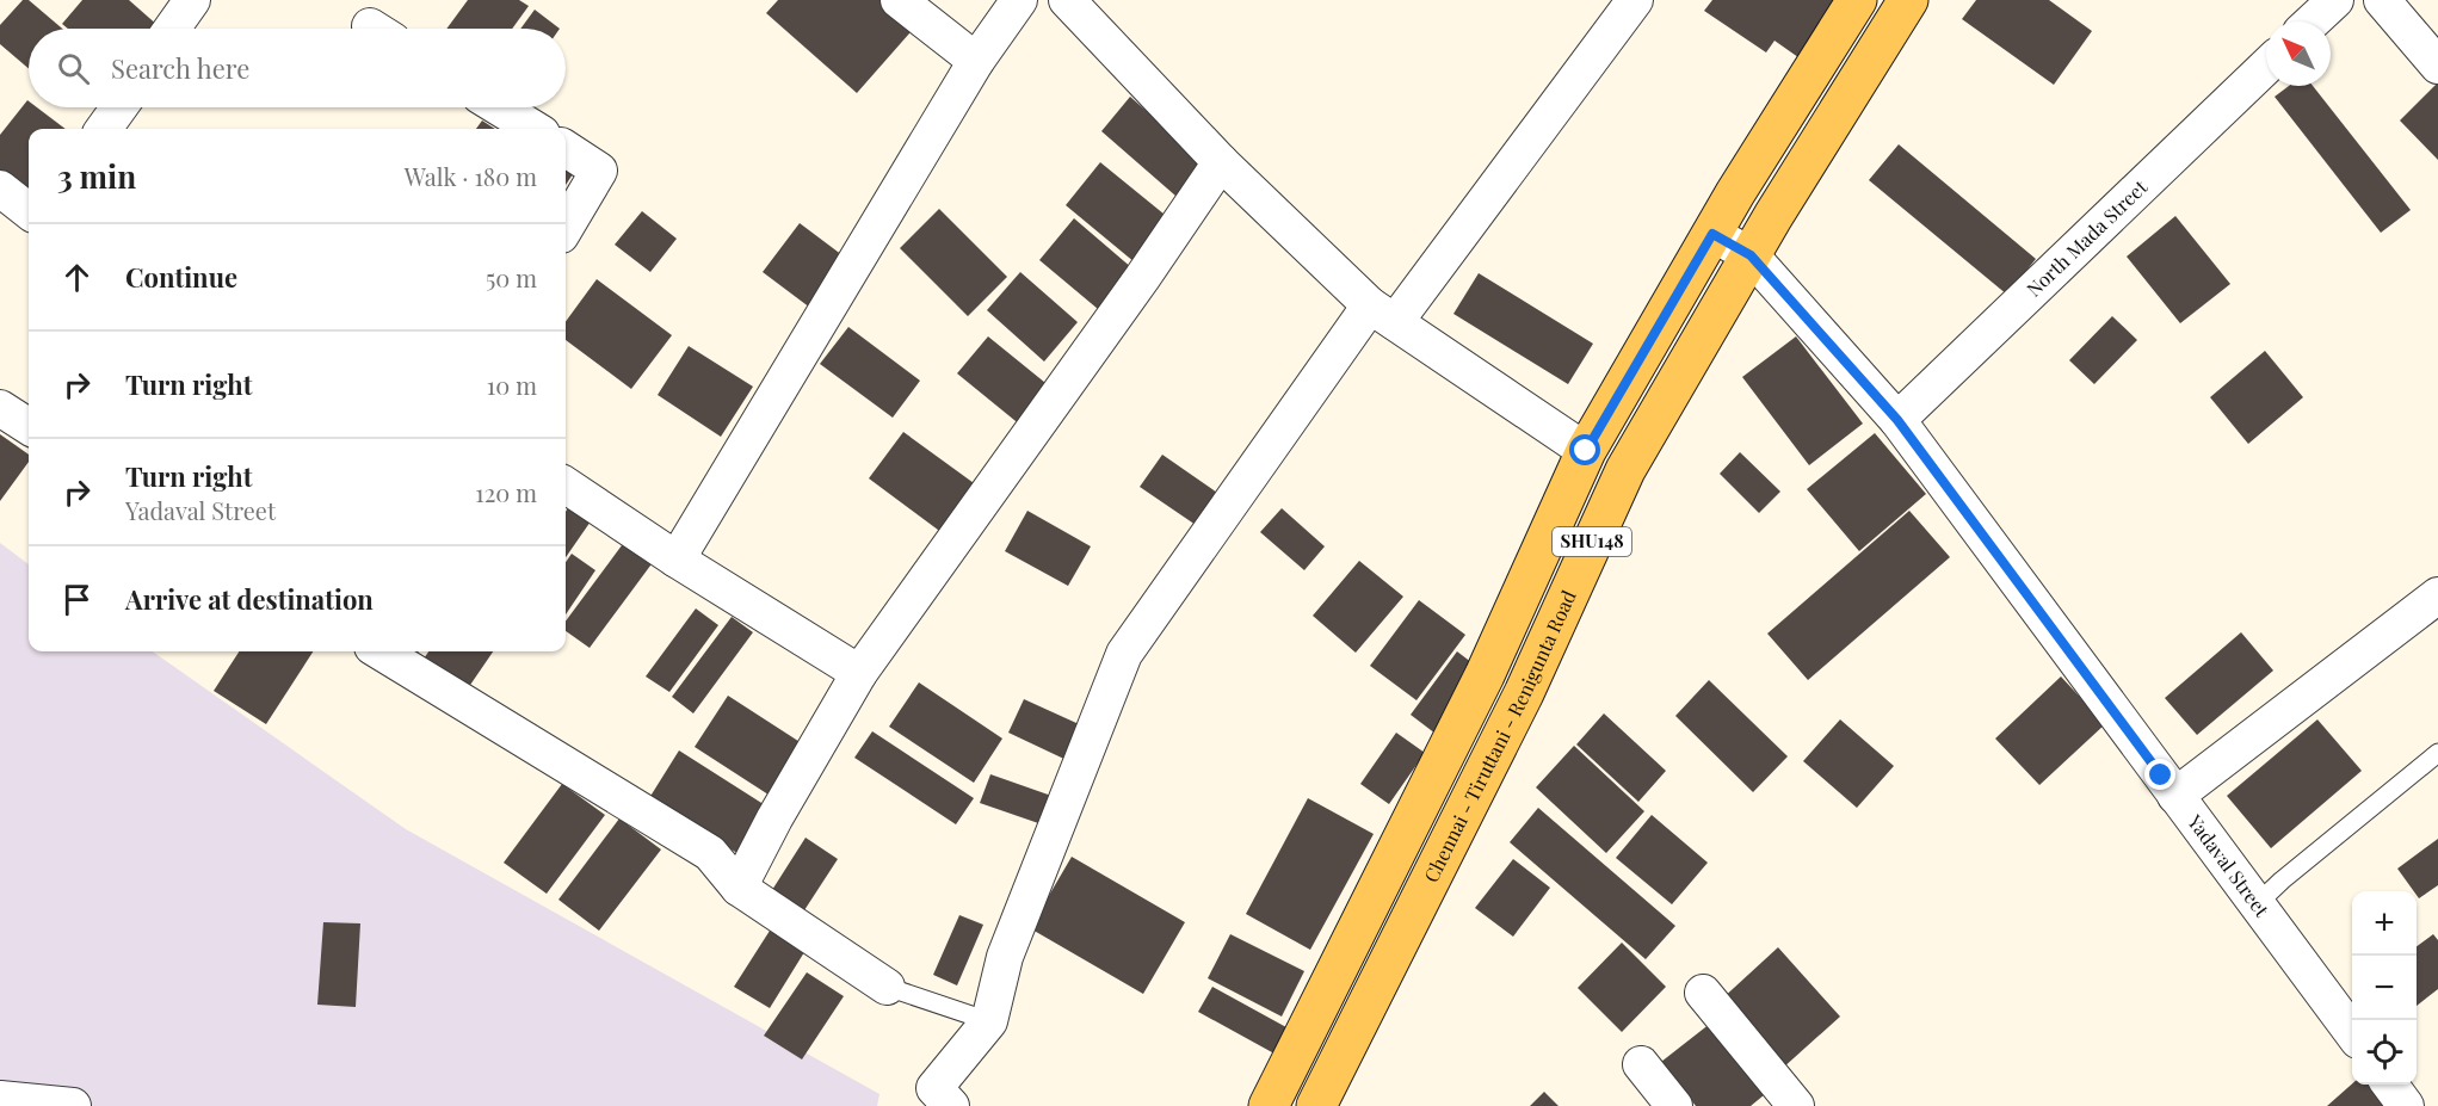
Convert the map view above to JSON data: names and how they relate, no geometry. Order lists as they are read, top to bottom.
{
  "streets": {
    "main road": ["SHU148", "Chennai - Tiruttani - Renigunta Road"],
    "street": ["North Mada Street", "Yadaval Street"]
  },
  "crossings": [
    ["North Mada Street", "Yadaval Street"],
    ["Chennai - Tiruttani - Renigunta Road", "Yadaval Street"]
  ],
  "north": "top left",
  "page": {
    "search": "Search here",
    "heading": ["3 min", "Walk · 180 m"],
    "list": [
      ["Continue", "50 m"],
      ["Turn right", "10 m"],
      ["Turn right", "Yadaval Street", "120 m"],
      "Arrive at destination"
    ],
    "map_buttons": ["+", "−"]
  }
}
